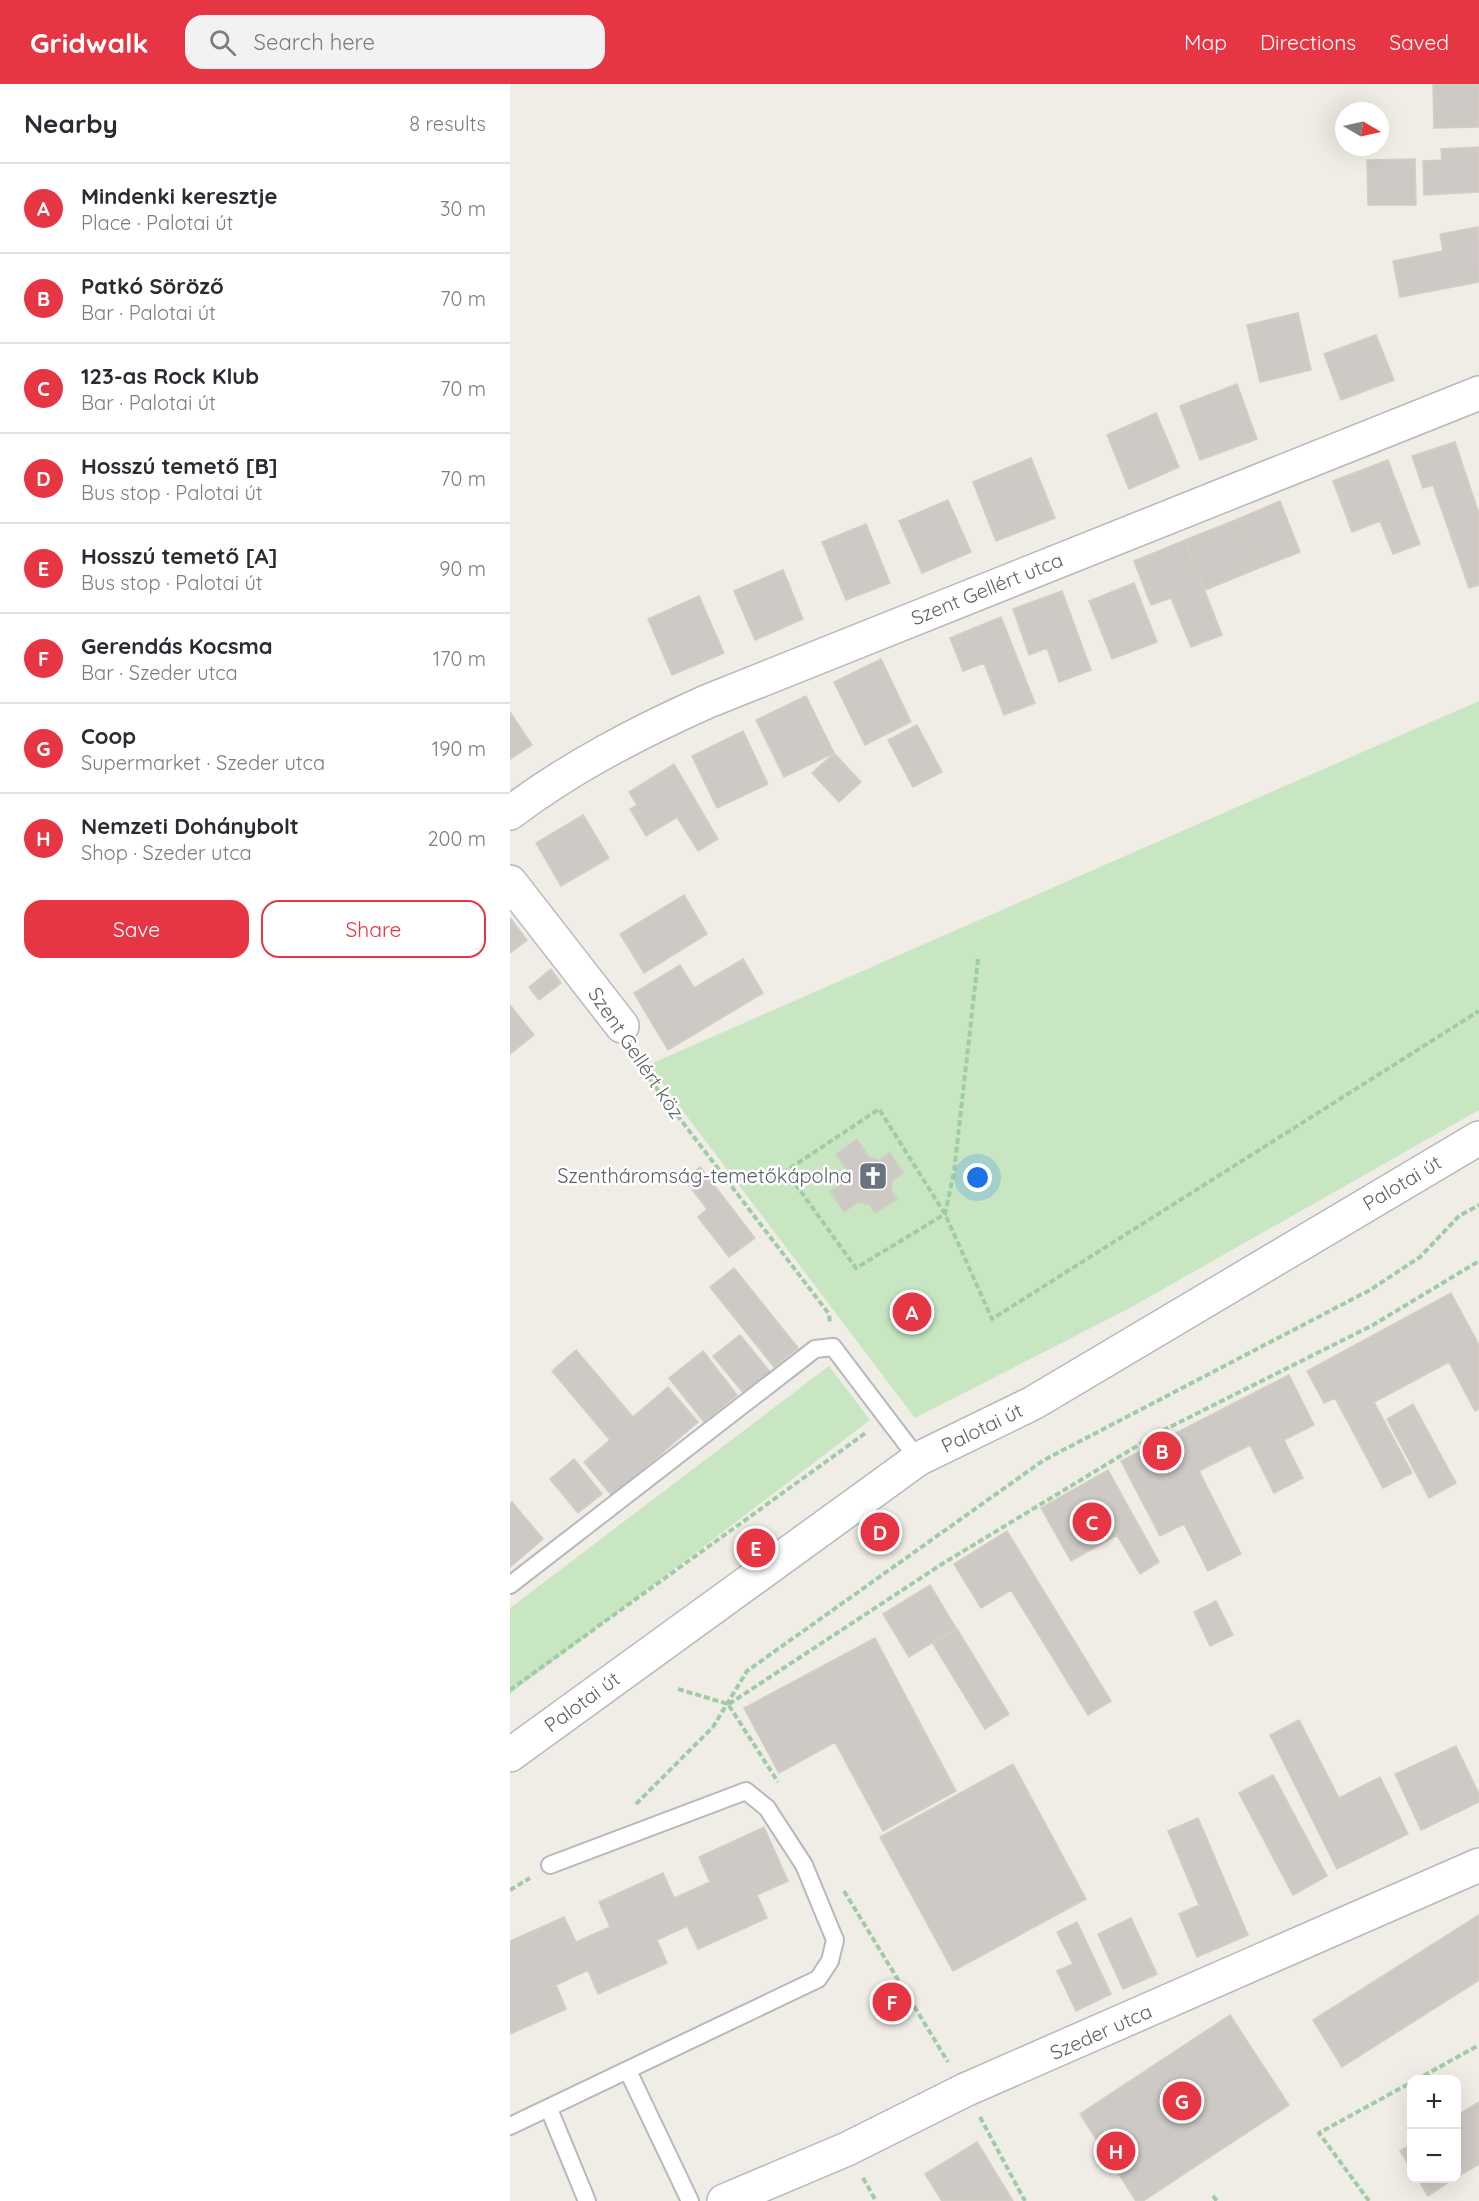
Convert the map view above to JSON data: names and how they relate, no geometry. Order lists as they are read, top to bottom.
{
  "streets": {
    "street": [
      "Szent Gellért utca",
      "Szent Gellért köz",
      "Palotai út",
      "Szeder utca"
    ]
  },
  "places": {
    "church": ["Szentháromság-temetőkápolna"]
  },
  "north": "right",
  "page": {
    "header": "Gridwalk",
    "search": "Search here",
    "nav": ["Map", "Directions", "Saved"],
    "heading": ["Nearby", "8 results"],
    "list": [
      {
        "mark": "A",
        "name": "Mindenki keresztje",
        "note": "Place · Palotai út",
        "value": "30 m"
      },
      {
        "mark": "B",
        "name": "Patkó Söröző",
        "note": "Bar · Palotai út",
        "value": "70 m"
      },
      {
        "mark": "C",
        "name": "123-as Rock Klub",
        "note": "Bar · Palotai út",
        "value": "70 m"
      },
      {
        "mark": "D",
        "name": "Hosszú temető [B]",
        "note": "Bus stop · Palotai út",
        "value": "70 m"
      },
      {
        "mark": "E",
        "name": "Hosszú temető [A]",
        "note": "Bus stop · Palotai út",
        "value": "90 m"
      },
      {
        "mark": "F",
        "name": "Gerendás Kocsma",
        "note": "Bar · Szeder utca",
        "value": "170 m"
      },
      {
        "mark": "G",
        "name": "Coop",
        "note": "Supermarket · Szeder utca",
        "value": "190 m"
      },
      {
        "mark": "H",
        "name": "Nemzeti Dohánybolt",
        "note": "Shop · Szeder utca",
        "value": "200 m"
      }
    ],
    "buttons": ["Save", "Share"],
    "pins": [
      "A",
      "B",
      "C",
      "D",
      "E",
      "F",
      "G",
      "H"
    ],
    "map_buttons": ["+", "−"]
  }
}
